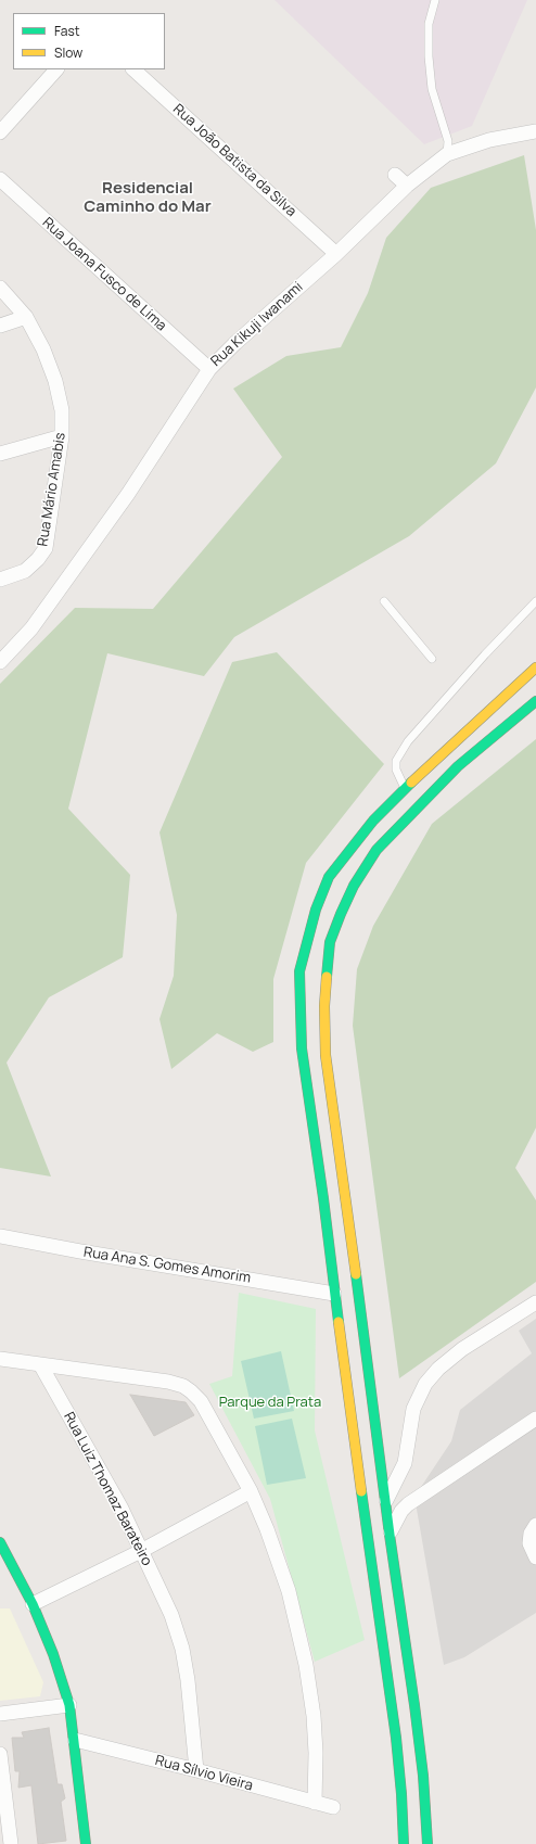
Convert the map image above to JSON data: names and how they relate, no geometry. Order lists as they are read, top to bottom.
{
  "streets": {
    "street": [
      "Rua João Batista da Silva",
      "Rua Joana Fusco de Lima",
      "Rua Kikuji Iwanami",
      "Rua Mário Amabis",
      "Rua Ana S. Gomes Amorim",
      "Rua Luiz Thomaz Barateiro",
      "Rua Sílvio Vieira"
    ]
  },
  "crossings": [
    ["Rua João Batista da Silva", "Rua Kikuji Iwanami"],
    ["Rua Joana Fusco de Lima", "Rua Kikuji Iwanami"],
    ["Rua Luiz Thomaz Barateiro", "Rua Sílvio Vieira"]
  ],
  "districts": ["Residencial Caminho do Mar"],
  "parks": ["Parque da Prata"],
  "legend": ["Fast", "Slow"]
}
